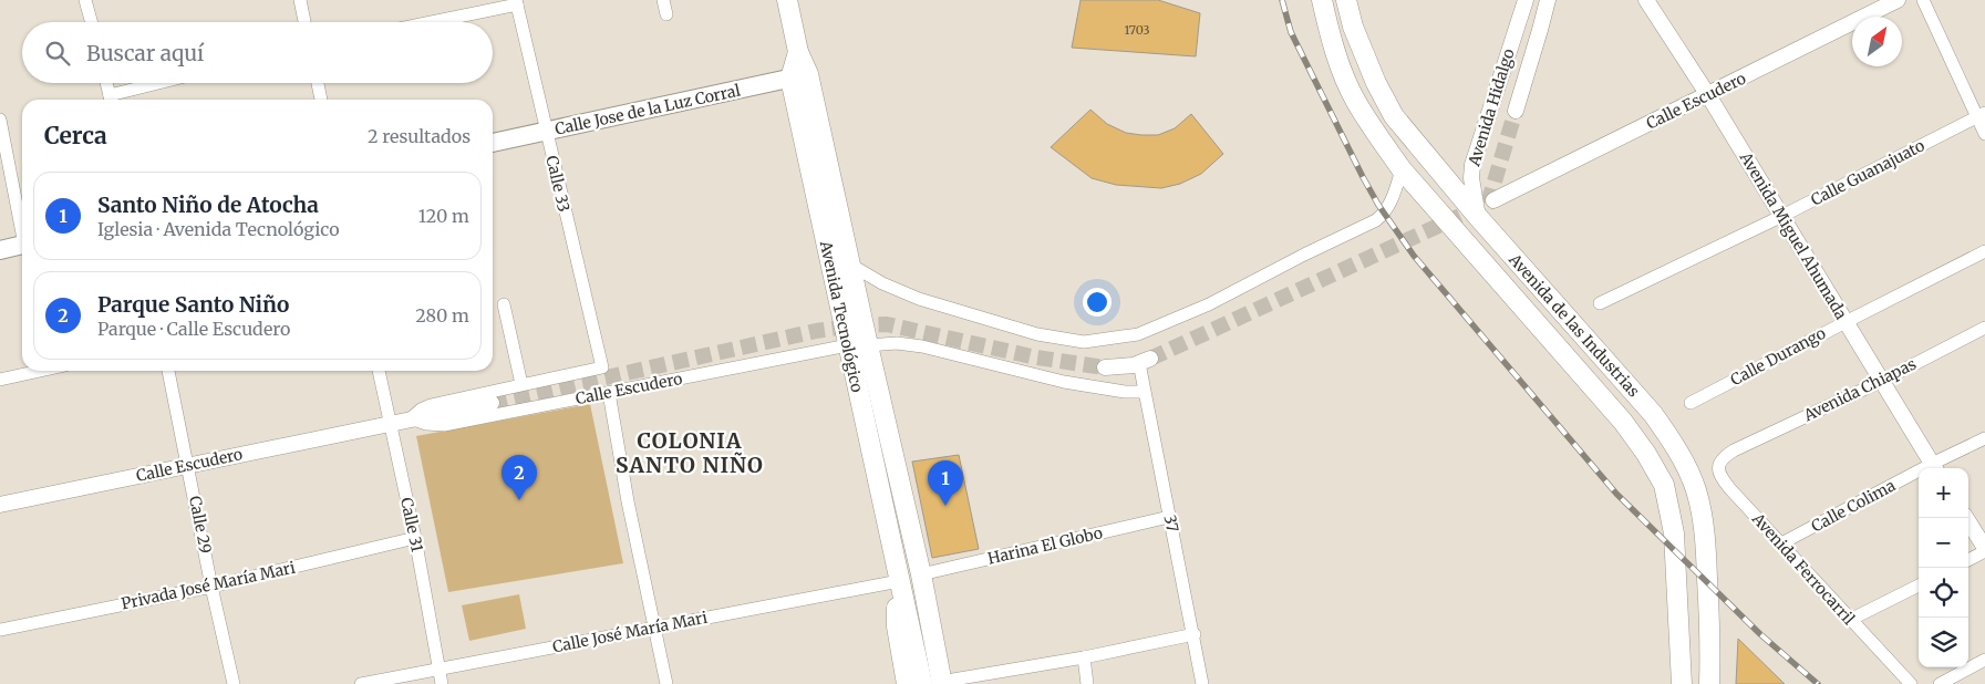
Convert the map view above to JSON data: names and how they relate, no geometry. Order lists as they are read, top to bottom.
{
  "streets": {
    "main road": ["Calle Jose de la Luz Corral", "Avenida Tecnológico", "Avenida de las Industrias"],
    "street": [
      "Calle Escudero",
      "Avenida Hidalgo",
      "Calle Guanajuato",
      "Calle 33",
      "Avenida Miguel Ahumada",
      "Calle Durango",
      "Avenida Chiapas",
      "Calle Colima",
      "37",
      "Calle 29",
      "Calle 31",
      "Harina El Globo",
      "Avenida Ferrocarril",
      "Privada José María Mari",
      "Calle José María Mari"
    ]
  },
  "crossings": [
    ["Calle Escudero", "Avenida Miguel Ahumada"],
    ["Calle Escudero", "Avenida Tecnológico"],
    ["Calle Escudero", "Calle 29"],
    ["Calle Escudero", "Calle 31"],
    ["Avenida Hidalgo", "Avenida de las Industrias"],
    ["Calle Jose de la Luz Corral", "Calle 33"],
    ["Calle Jose de la Luz Corral", "Avenida Tecnológico"],
    ["Calle Guanajuato", "Avenida Miguel Ahumada"],
    ["Avenida Miguel Ahumada", "Calle Durango"],
    ["Avenida Miguel Ahumada", "Avenida Chiapas"],
    ["Avenida Miguel Ahumada", "Calle Colima"],
    ["Avenida Tecnológico", "Harina El Globo"],
    ["Avenida Tecnológico", "Calle José María Mari"],
    ["Avenida Chiapas", "Avenida Ferrocarril"],
    ["Calle Colima", "Avenida Ferrocarril"],
    ["37", "Harina El Globo"],
    ["Calle 29", "Privada José María Mari"],
    ["Calle 31", "Privada José María Mari"],
    ["Calle 31", "Calle José María Mari"]
  ],
  "districts": ["COLONIA SANTO NIÑO"],
  "house_numbers": ["1703"],
  "north": "top right",
  "page": {
    "search": "Buscar aquí",
    "heading": ["Cerca", "2 resultados"],
    "list": [
      {
        "mark": "1",
        "name": "Santo Niño de Atocha",
        "note": "Iglesia · Avenida Tecnológico",
        "value": "120 m"
      },
      {
        "mark": "2",
        "name": "Parque Santo Niño",
        "note": "Parque · Calle Escudero",
        "value": "280 m"
      }
    ],
    "pins": ["2", "1"],
    "map_buttons": ["+", "−"]
  }
}
